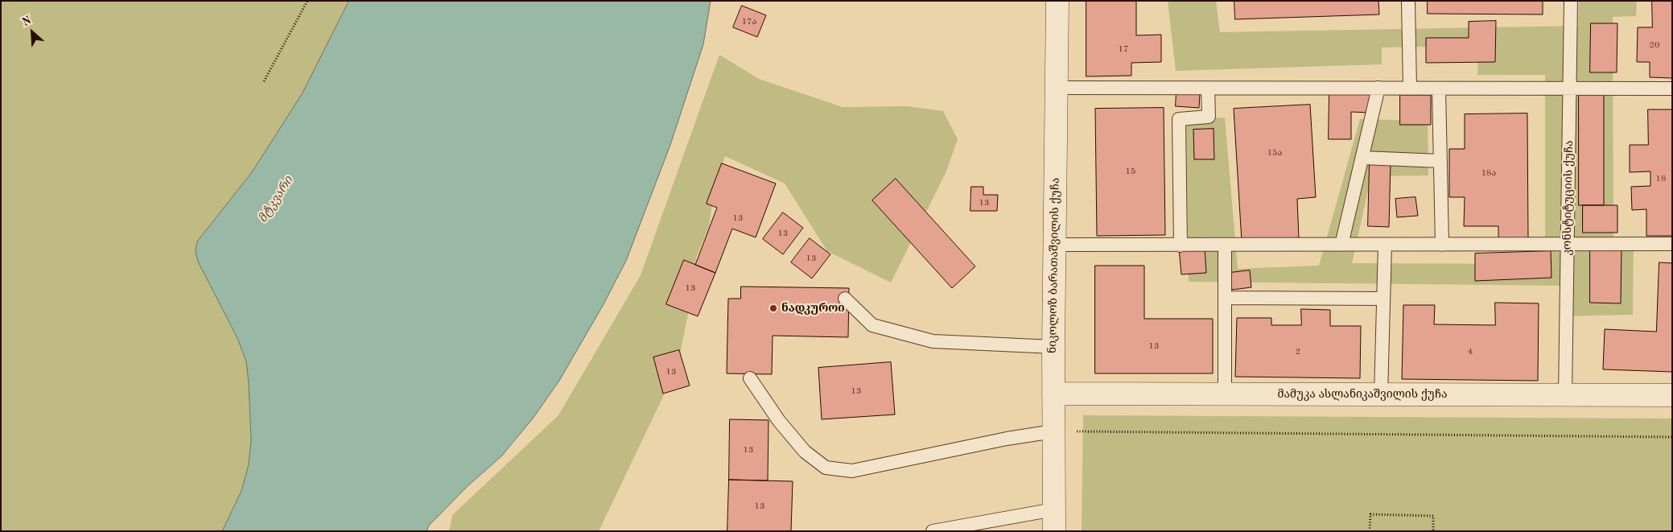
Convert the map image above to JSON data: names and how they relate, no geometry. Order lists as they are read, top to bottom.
{
  "streets": {
    "street": ["ნიკოლოზ ბარათაშვილის ქუჩა", "მამუკა ასლანიკაშვილის ქუჩა"],
    "lane": ["კონსტიტუციის ქუჩა"]
  },
  "crossings": [
    ["კონსტიტუციის ქუჩა", "მამუკა ასლანიკაშვილის ქუჩა"],
    ["ნიკოლოზ ბარათაშვილის ქუჩა", "მამუკა ასლანიკაშვილის ქუჩა"]
  ],
  "water": ["მტკვარი"],
  "places": ["ნადკუროი"],
  "house_numbers": [
    "17ა",
    "20",
    "17",
    "15ა",
    "15",
    "18ა",
    "18",
    "13",
    "13",
    "13",
    "13",
    "13",
    "13",
    "2",
    "4",
    "13",
    "13",
    "13",
    "13"
  ],
  "north": "top left"
}
